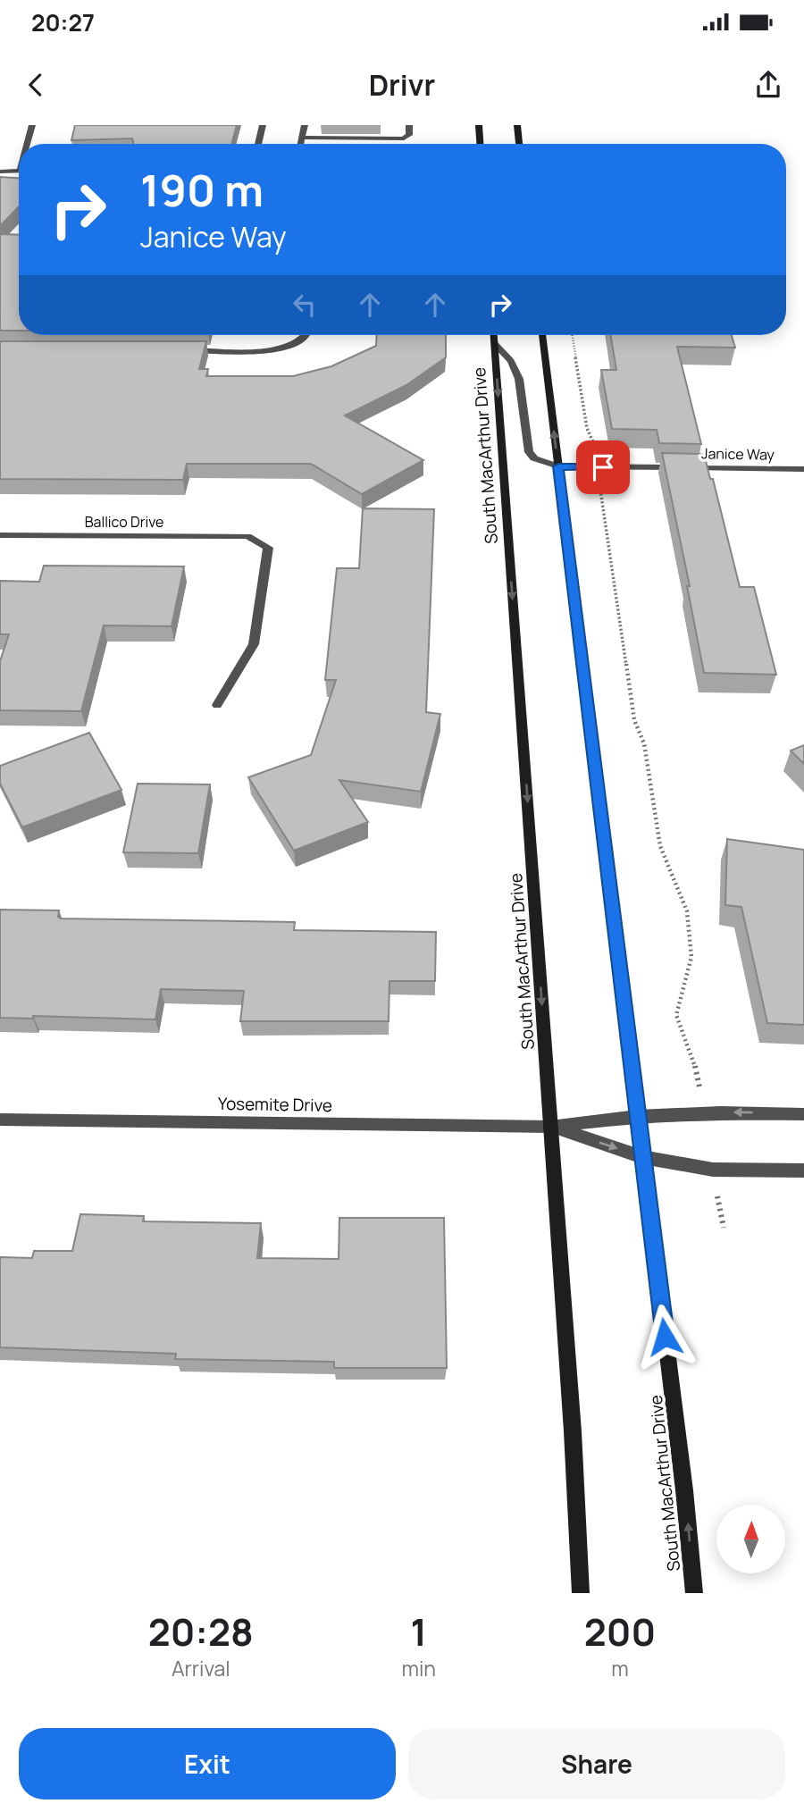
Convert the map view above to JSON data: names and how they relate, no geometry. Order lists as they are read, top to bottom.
{
  "streets": {
    "main road": ["South MacArthur Drive"],
    "street": ["Janice Way", "Ballico Drive", "Yosemite Drive"]
  },
  "crossings": [
    ["Janice Way", "South MacArthur Drive"],
    ["South MacArthur Drive", "Yosemite Drive"]
  ],
  "north": "top",
  "page": {
    "status": "20:27",
    "header": "Drivr",
    "turn": ["190 m", "Janice Way"],
    "eta": [
      "20:28",
      "Arrival",
      "1",
      "min",
      "200",
      "m"
    ],
    "buttons": ["Exit", "Share"]
  }
}
